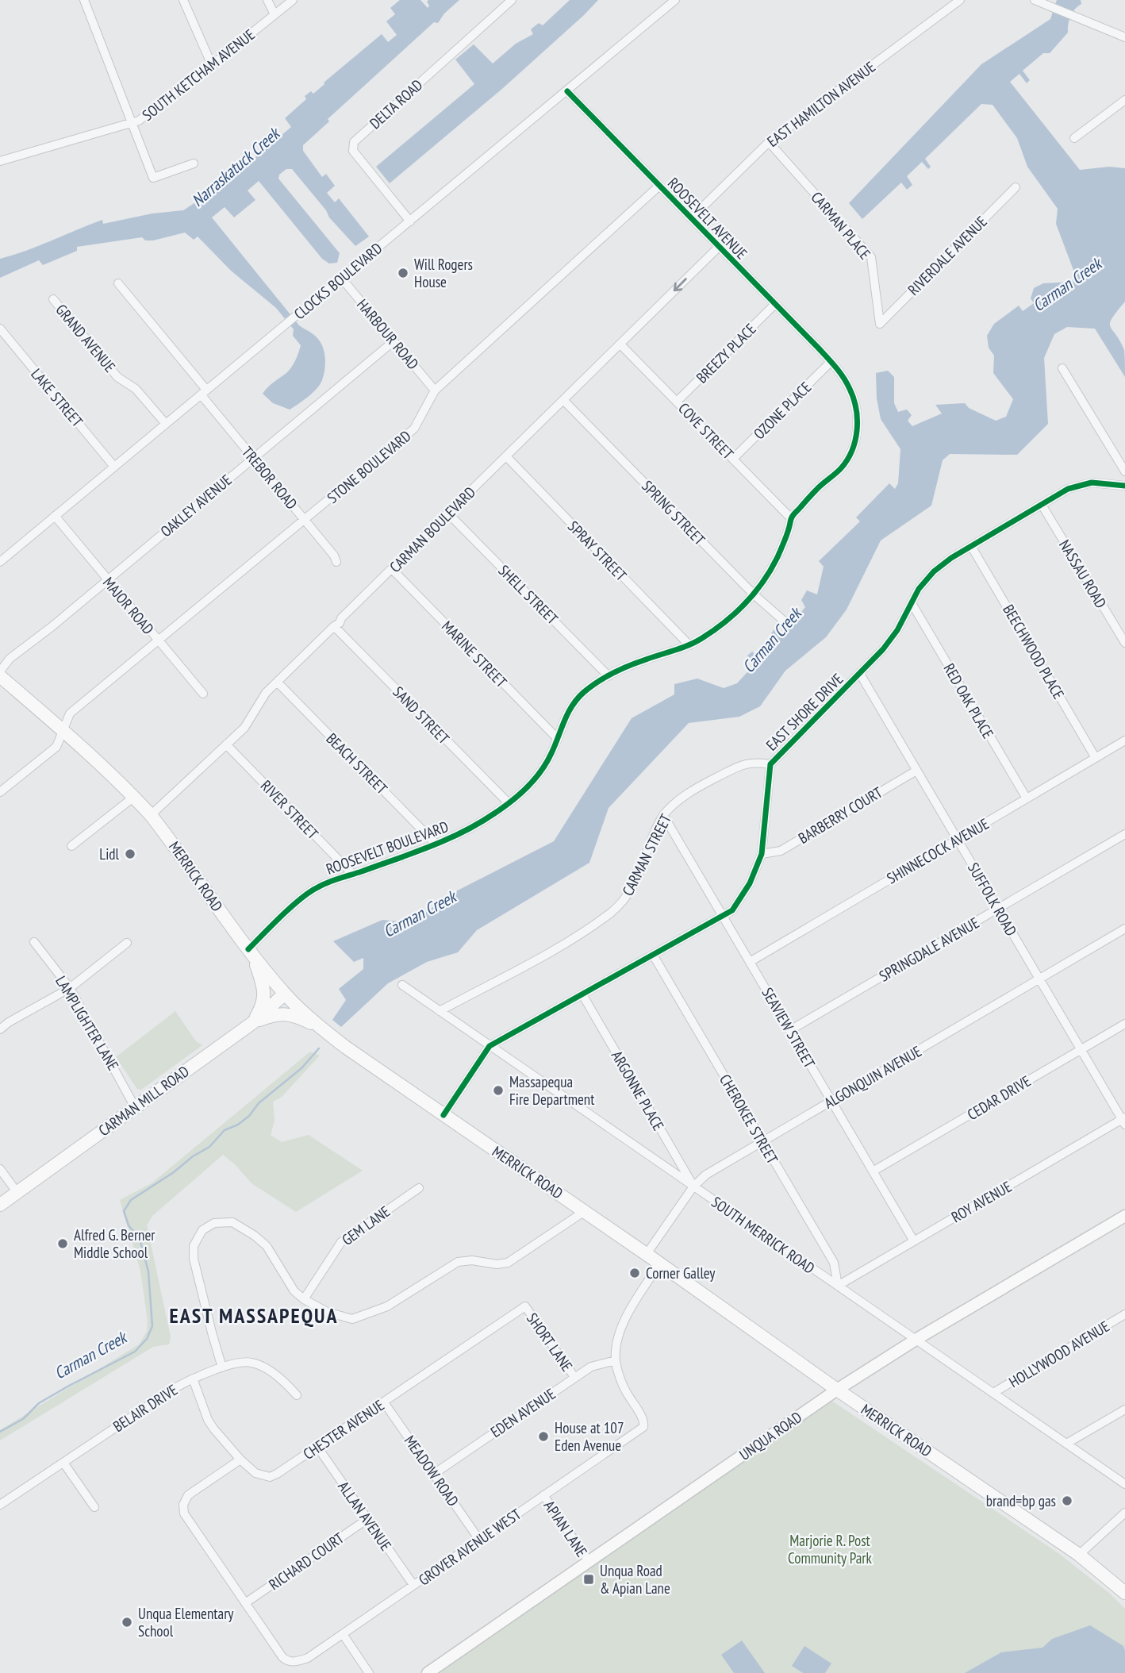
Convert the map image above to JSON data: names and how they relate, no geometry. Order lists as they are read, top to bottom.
{
  "streets": {
    "main road": ["MERRICK ROAD", "CARMAN MILL ROAD"],
    "street": [
      "SOUTH KETCHAM AVENUE",
      "DELTA ROAD",
      "EAST HAMILTON AVENUE",
      "ROOSEVELT AVENUE",
      "CARMAN PLACE",
      "RIVERDALE AVENUE",
      "CLOCKS BOULEVARD",
      "HARBOUR ROAD",
      "GRAND AVENUE",
      "BREEZY PLACE",
      "LAKE STREET",
      "OZONE PLACE",
      "COVE STREET",
      "STONE BOULEVARD",
      "TREBOR ROAD",
      "OAKLEY AVENUE",
      "SPRING STREET",
      "CARMAN BOULEVARD",
      "SPRAY STREET",
      "NASSAU ROAD",
      "SHELL STREET",
      "MAJOR ROAD",
      "BEECHWOOD PLACE",
      "MARINE STREET",
      "RED OAK PLACE",
      "EAST SHORE DRIVE",
      "SAND STREET",
      "BEACH STREET",
      "RIVER STREET",
      "BARBERRY COURT",
      "ROOSEVELT BOULEVARD",
      "SHINNECOCK AVENUE",
      "CARMAN STREET",
      "SUFFOLK ROAD",
      "SPRINGDALE AVENUE",
      "LAMPLIGHTER LANE",
      "SEAVIEW STREET",
      "ALGONQUIN AVENUE",
      "ARGONNE PLACE",
      "CEDAR DRIVE",
      "CHEROKEE STREET",
      "ROY AVENUE",
      "GEM LANE",
      "SOUTH MERRICK ROAD",
      "SHORT LANE",
      "HOLLYWOOD AVENUE",
      "BELAIR DRIVE",
      "EDEN AVENUE",
      "CHESTER AVENUE",
      "UNQUA ROAD",
      "MEADOW ROAD",
      "ALLAN AVENUE",
      "APIAN LANE",
      "GROVER AVENUE WEST",
      "RICHARD COURT"
    ]
  },
  "crossings": [
    ["DELTA ROAD", "CLOCKS BOULEVARD"],
    ["EAST HAMILTON AVENUE", "ROOSEVELT AVENUE"],
    ["EAST HAMILTON AVENUE", "CARMAN PLACE"],
    ["ROOSEVELT AVENUE", "CLOCKS BOULEVARD"],
    ["ROOSEVELT AVENUE", "BREEZY PLACE"],
    ["ROOSEVELT AVENUE", "OZONE PLACE"],
    ["ROOSEVELT AVENUE", "STONE BOULEVARD"],
    ["ROOSEVELT AVENUE", "CARMAN BOULEVARD"],
    ["ROOSEVELT AVENUE", "ROOSEVELT BOULEVARD"],
    ["CARMAN PLACE", "RIVERDALE AVENUE"],
    ["CLOCKS BOULEVARD", "HARBOUR ROAD"],
    ["CLOCKS BOULEVARD", "GRAND AVENUE"],
    ["CLOCKS BOULEVARD", "LAKE STREET"],
    ["CLOCKS BOULEVARD", "TREBOR ROAD"],
    ["CLOCKS BOULEVARD", "MAJOR ROAD"],
    ["HARBOUR ROAD", "STONE BOULEVARD"],
    ["HARBOUR ROAD", "OAKLEY AVENUE"],
    ["BREEZY PLACE", "COVE STREET"],
    ["OZONE PLACE", "COVE STREET"],
    ["OZONE PLACE", "ROOSEVELT BOULEVARD"],
    ["COVE STREET", "CARMAN BOULEVARD"],
    ["COVE STREET", "ROOSEVELT BOULEVARD"],
    ["STONE BOULEVARD", "TREBOR ROAD"],
    ["STONE BOULEVARD", "MAJOR ROAD"],
    ["STONE BOULEVARD", "MERRICK ROAD"],
    ["TREBOR ROAD", "OAKLEY AVENUE"],
    ["OAKLEY AVENUE", "MAJOR ROAD"],
    ["SPRING STREET", "CARMAN BOULEVARD"],
    ["SPRING STREET", "ROOSEVELT BOULEVARD"],
    ["CARMAN BOULEVARD", "SPRAY STREET"],
    ["CARMAN BOULEVARD", "SHELL STREET"],
    ["CARMAN BOULEVARD", "MARINE STREET"],
    ["CARMAN BOULEVARD", "SAND STREET"],
    ["CARMAN BOULEVARD", "BEACH STREET"],
    ["CARMAN BOULEVARD", "RIVER STREET"],
    ["CARMAN BOULEVARD", "MERRICK ROAD"],
    ["SPRAY STREET", "ROOSEVELT BOULEVARD"],
    ["NASSAU ROAD", "EAST SHORE DRIVE"],
    ["SHELL STREET", "ROOSEVELT BOULEVARD"],
    ["BEECHWOOD PLACE", "EAST SHORE DRIVE"],
    ["BEECHWOOD PLACE", "SHINNECOCK AVENUE"],
    ["MARINE STREET", "ROOSEVELT BOULEVARD"],
    ["RED OAK PLACE", "EAST SHORE DRIVE"],
    ["RED OAK PLACE", "SHINNECOCK AVENUE"],
    ["EAST SHORE DRIVE", "BARBERRY COURT"],
    ["EAST SHORE DRIVE", "CARMAN STREET"],
    ["EAST SHORE DRIVE", "MERRICK ROAD"],
    ["EAST SHORE DRIVE", "SUFFOLK ROAD"],
    ["EAST SHORE DRIVE", "SEAVIEW STREET"],
    ["EAST SHORE DRIVE", "ARGONNE PLACE"],
    ["EAST SHORE DRIVE", "CHEROKEE STREET"],
    ["EAST SHORE DRIVE", "SOUTH MERRICK ROAD"],
    ["SAND STREET", "ROOSEVELT BOULEVARD"],
    ["BEACH STREET", "ROOSEVELT BOULEVARD"],
    ["RIVER STREET", "ROOSEVELT BOULEVARD"],
    ["BARBERRY COURT", "SUFFOLK ROAD"],
    ["ROOSEVELT BOULEVARD", "MERRICK ROAD"],
    ["SHINNECOCK AVENUE", "SUFFOLK ROAD"],
    ["SHINNECOCK AVENUE", "SEAVIEW STREET"],
    ["CARMAN STREET", "SEAVIEW STREET"],
    ["CARMAN STREET", "SOUTH MERRICK ROAD"],
    ["MERRICK ROAD", "ALGONQUIN AVENUE"],
    ["MERRICK ROAD", "CARMAN MILL ROAD"],
    ["MERRICK ROAD", "UNQUA ROAD"],
    ["SUFFOLK ROAD", "SPRINGDALE AVENUE"],
    ["SUFFOLK ROAD", "ALGONQUIN AVENUE"],
    ["SUFFOLK ROAD", "CEDAR DRIVE"],
    ["SUFFOLK ROAD", "ROY AVENUE"],
    ["SPRINGDALE AVENUE", "SEAVIEW STREET"],
    ["LAMPLIGHTER LANE", "CARMAN MILL ROAD"],
    ["SEAVIEW STREET", "ALGONQUIN AVENUE"],
    ["SEAVIEW STREET", "CEDAR DRIVE"],
    ["SEAVIEW STREET", "ROY AVENUE"],
    ["ALGONQUIN AVENUE", "ARGONNE PLACE"],
    ["ALGONQUIN AVENUE", "CHEROKEE STREET"],
    ["ALGONQUIN AVENUE", "SOUTH MERRICK ROAD"],
    ["ARGONNE PLACE", "SOUTH MERRICK ROAD"],
    ["CHEROKEE STREET", "ROY AVENUE"],
    ["CHEROKEE STREET", "SOUTH MERRICK ROAD"],
    ["ROY AVENUE", "SOUTH MERRICK ROAD"],
    ["SOUTH MERRICK ROAD", "HOLLYWOOD AVENUE"],
    ["SOUTH MERRICK ROAD", "UNQUA ROAD"],
    ["SHORT LANE", "EDEN AVENUE"],
    ["SHORT LANE", "CHESTER AVENUE"],
    ["BELAIR DRIVE", "CHESTER AVENUE"],
    ["EDEN AVENUE", "MEADOW ROAD"],
    ["EDEN AVENUE", "GROVER AVENUE WEST"],
    ["CHESTER AVENUE", "MEADOW ROAD"],
    ["CHESTER AVENUE", "ALLAN AVENUE"],
    ["UNQUA ROAD", "APIAN LANE"],
    ["MEADOW ROAD", "GROVER AVENUE WEST"],
    ["ALLAN AVENUE", "GROVER AVENUE WEST"],
    ["ALLAN AVENUE", "RICHARD COURT"],
    ["APIAN LANE", "GROVER AVENUE WEST"],
    ["GROVER AVENUE WEST", "RICHARD COURT"]
  ],
  "districts": ["EAST MASSAPEQUA"],
  "water": ["Narraskatuck Creek", "Carman Creek"],
  "parks": ["Marjorie R. Post Community Park"],
  "places": {
    "other": [
      "Will Rogers House",
      "Lidl",
      "Massapequa Fire Department",
      "Alfred G. Berner Middle School",
      "Corner Galley",
      "House at 107 Eden Avenue",
      "brand=bp gas",
      "Unqua Elementary School"
    ],
    "transit": ["Unqua Road & Apian Lane"]
  }
}
